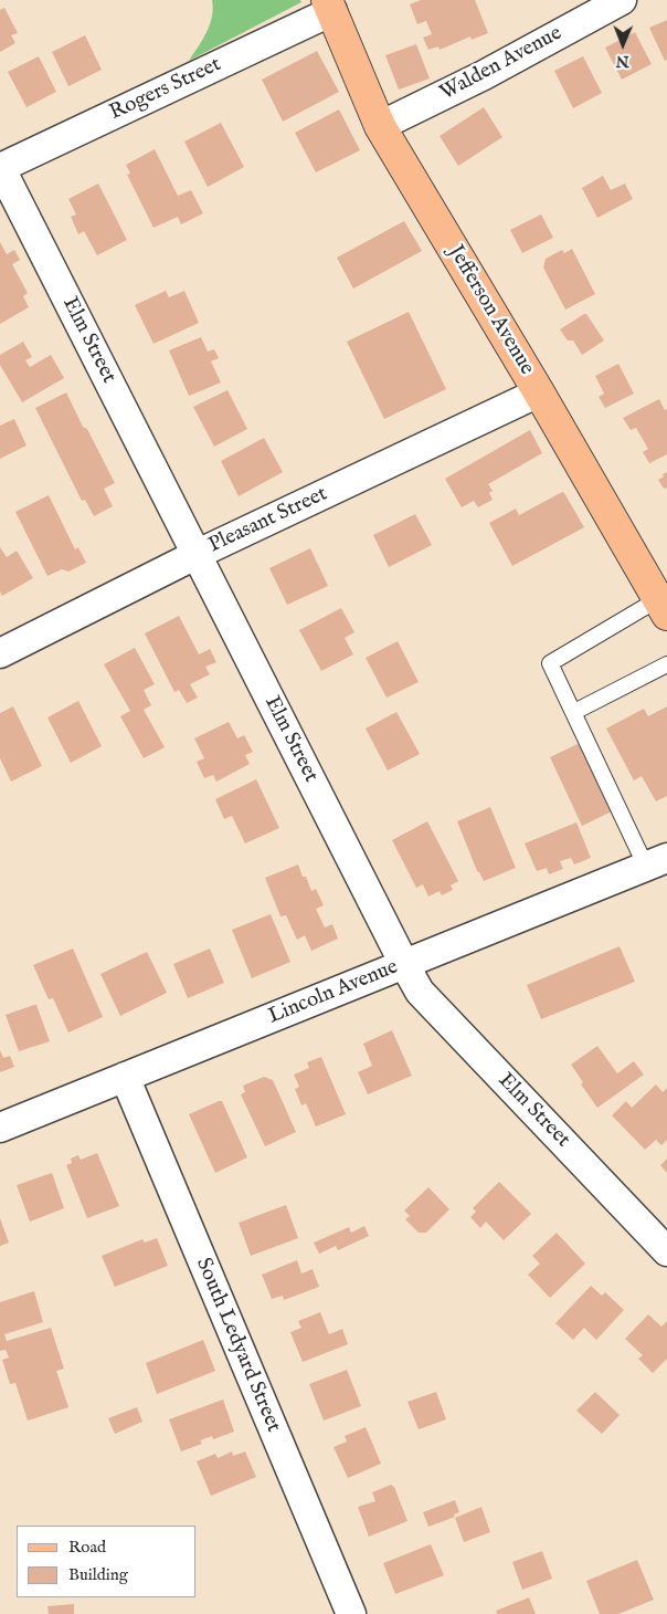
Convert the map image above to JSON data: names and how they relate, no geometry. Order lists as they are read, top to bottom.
{
  "streets": {
    "main road": ["Jefferson Avenue"],
    "street": [
      "Walden Avenue",
      "Rogers Street",
      "Elm Street",
      "Pleasant Street",
      "Lincoln Avenue",
      "South Ledyard Street"
    ]
  },
  "crossings": [
    ["Walden Avenue", "Jefferson Avenue"],
    ["Rogers Street", "Jefferson Avenue"],
    ["Rogers Street", "Elm Street"],
    ["Jefferson Avenue", "Pleasant Street"],
    ["Elm Street", "Pleasant Street"],
    ["Elm Street", "Lincoln Avenue"],
    ["Lincoln Avenue", "South Ledyard Street"]
  ],
  "legend": ["Road", "Building"],
  "north": "bottom"
}
